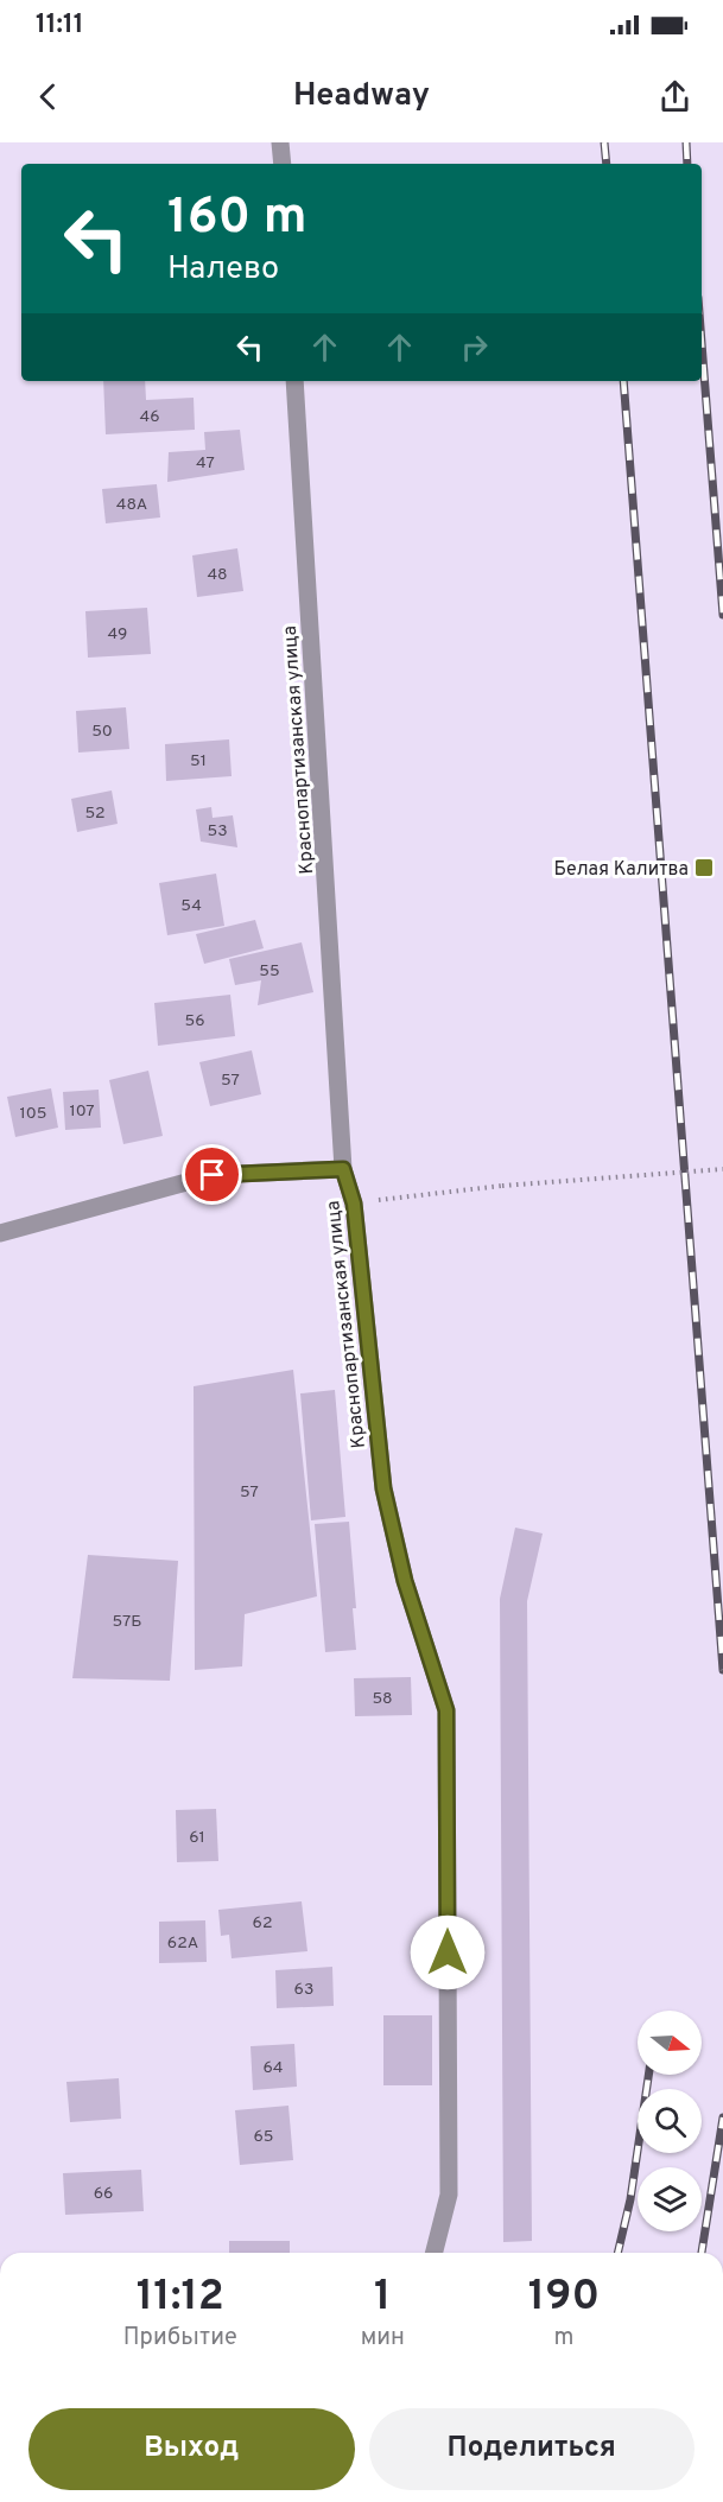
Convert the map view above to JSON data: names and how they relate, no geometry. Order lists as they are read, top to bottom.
{
  "streets": {
    "street": ["Краснопартизанская улица"]
  },
  "places": {
    "transit": ["Белая Калитва"]
  },
  "house_numbers": [
    "46",
    "47",
    "48А",
    "48",
    "49",
    "50",
    "51",
    "52",
    "53",
    "54",
    "55",
    "56",
    "57",
    "107",
    "105",
    "57",
    "57Б",
    "58",
    "61",
    "62",
    "62А",
    "63",
    "64",
    "65",
    "66"
  ],
  "north": "right",
  "page": {
    "status": "11:11",
    "header": "Headway",
    "turn": ["160 m", "Налево"],
    "eta": [
      "11:12",
      "Прибытие",
      "1",
      "мин",
      "190",
      "m"
    ],
    "buttons": ["Выход", "Поделиться"]
  }
}
